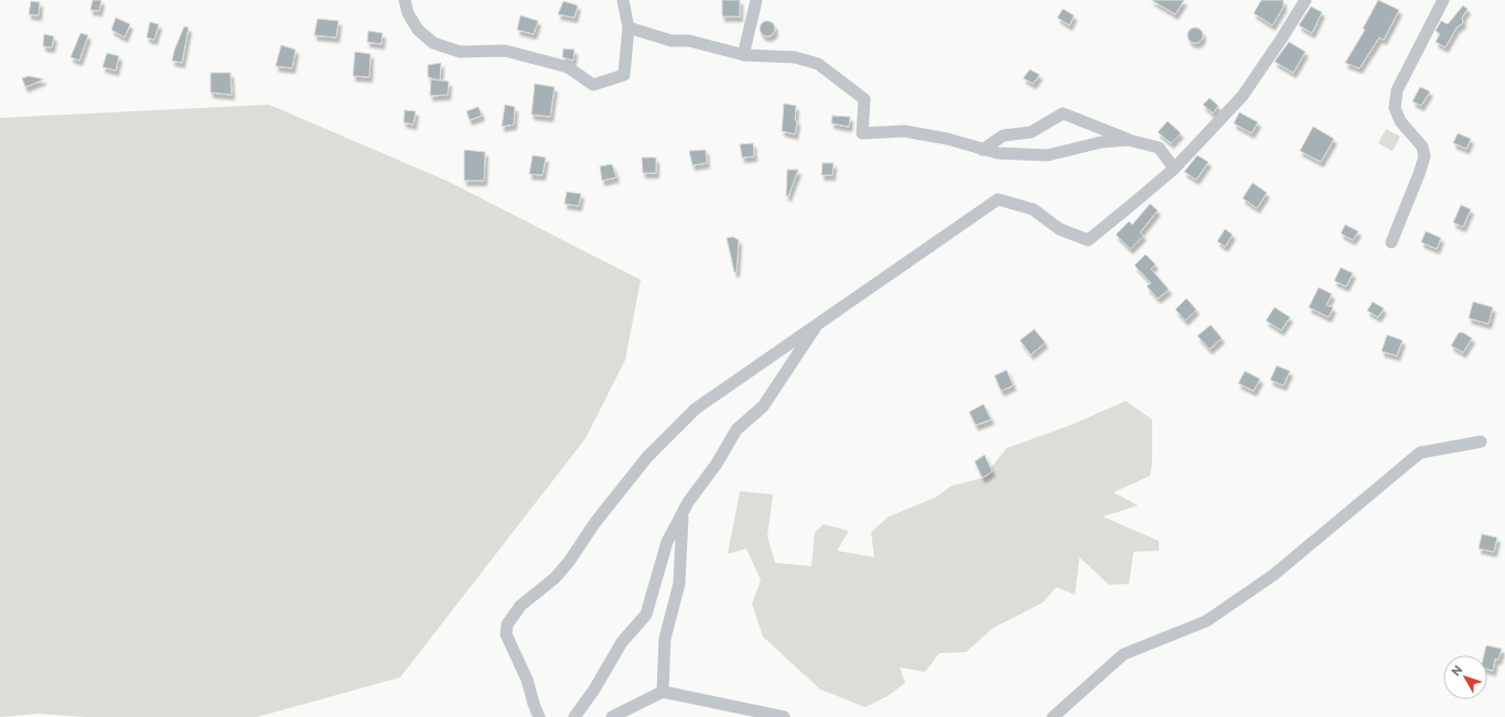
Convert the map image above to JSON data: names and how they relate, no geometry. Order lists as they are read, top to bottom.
{
  "north": "top left"
}
